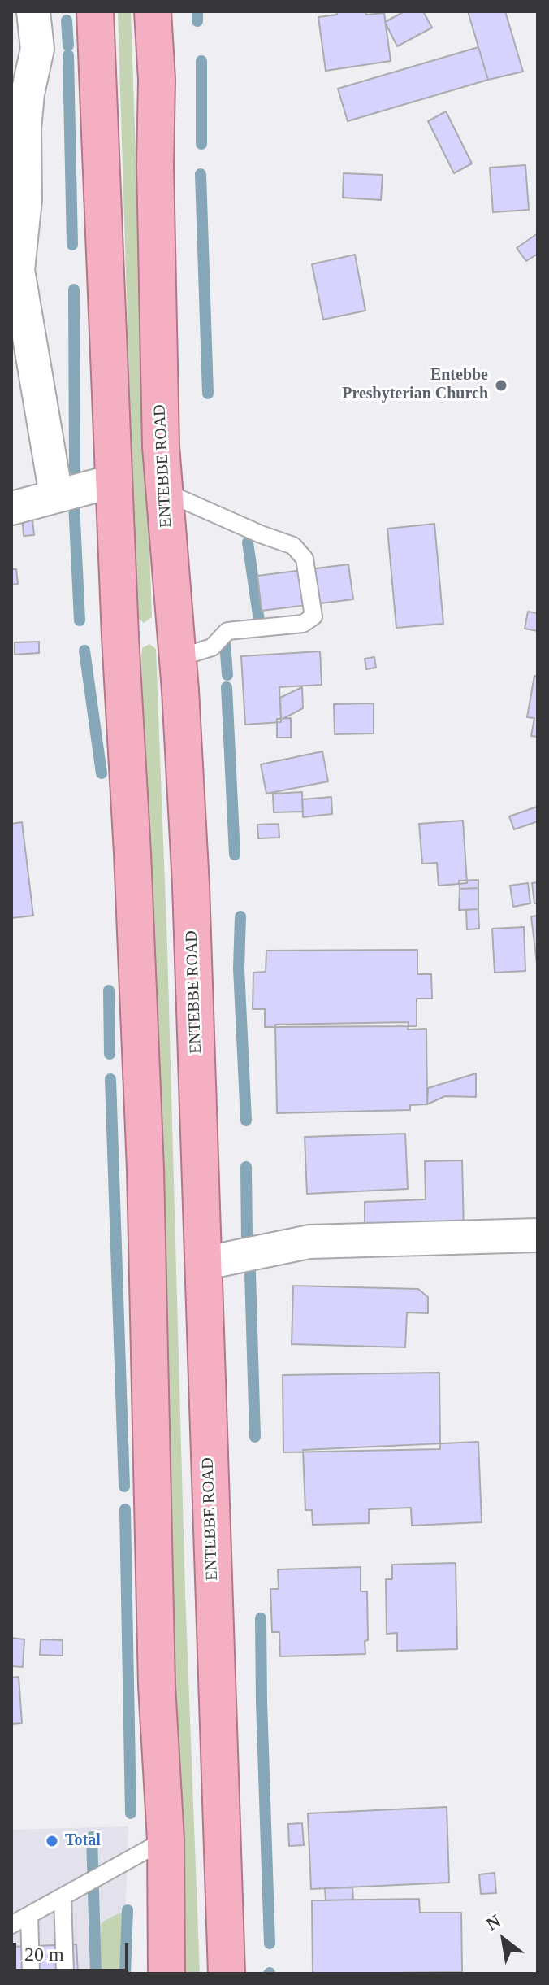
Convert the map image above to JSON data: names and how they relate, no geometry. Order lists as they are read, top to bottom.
{
  "streets": {
    "highway": ["ENTEBBE ROAD"]
  },
  "places": ["Entebbe Presbyterian Church", "Total"],
  "scale_bar": "20 m",
  "north": "top left"
}
